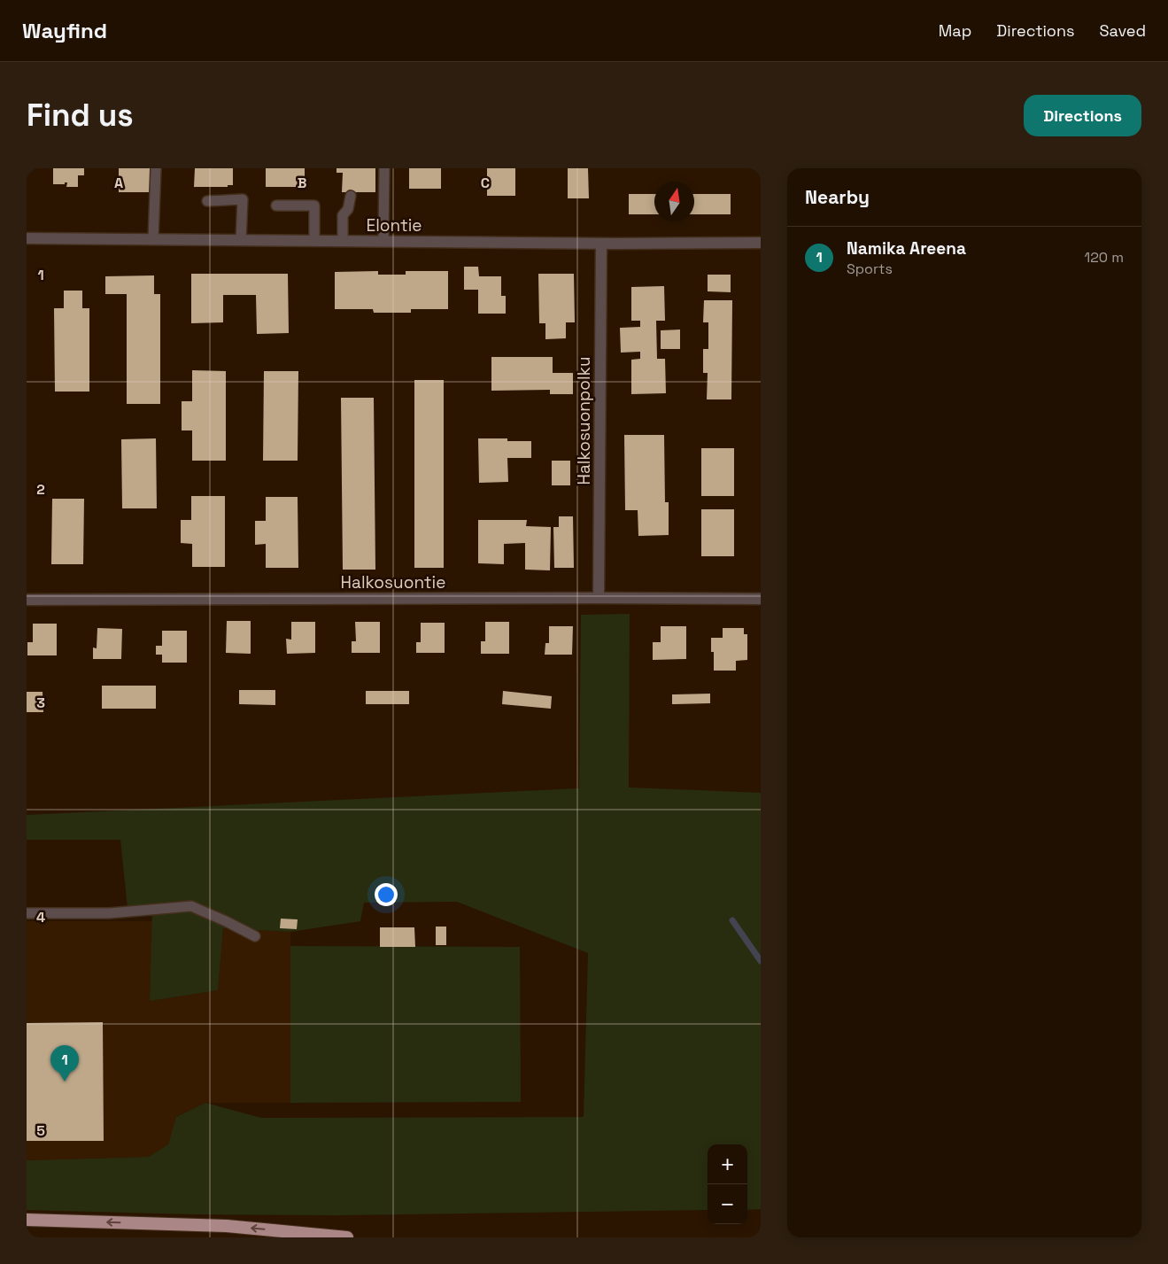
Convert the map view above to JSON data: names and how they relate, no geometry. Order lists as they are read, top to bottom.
{
  "streets": {
    "street": ["Elontie", "Halkosuonpolku", "Halkosuontie"]
  },
  "crossings": [
    ["Elontie", "Halkosuonpolku"],
    ["Halkosuonpolku", "Halkosuontie"]
  ],
  "north": "top",
  "page": {
    "header": "Wayfind",
    "nav": ["Map", "Directions", "Saved"],
    "buttons": "Directions",
    "title": "Find us",
    "heading": "Nearby",
    "list": [
      {
        "mark": "1",
        "name": "Namika Areena",
        "note": "Sports",
        "value": "120 m"
      }
    ],
    "pins": "1",
    "map_buttons": ["+", "−"]
  },
  "grid": {
    "columns": ["A", "B", "C"],
    "rows": [
      "1",
      "2",
      "3",
      "4",
      "5"
    ]
  }
}
